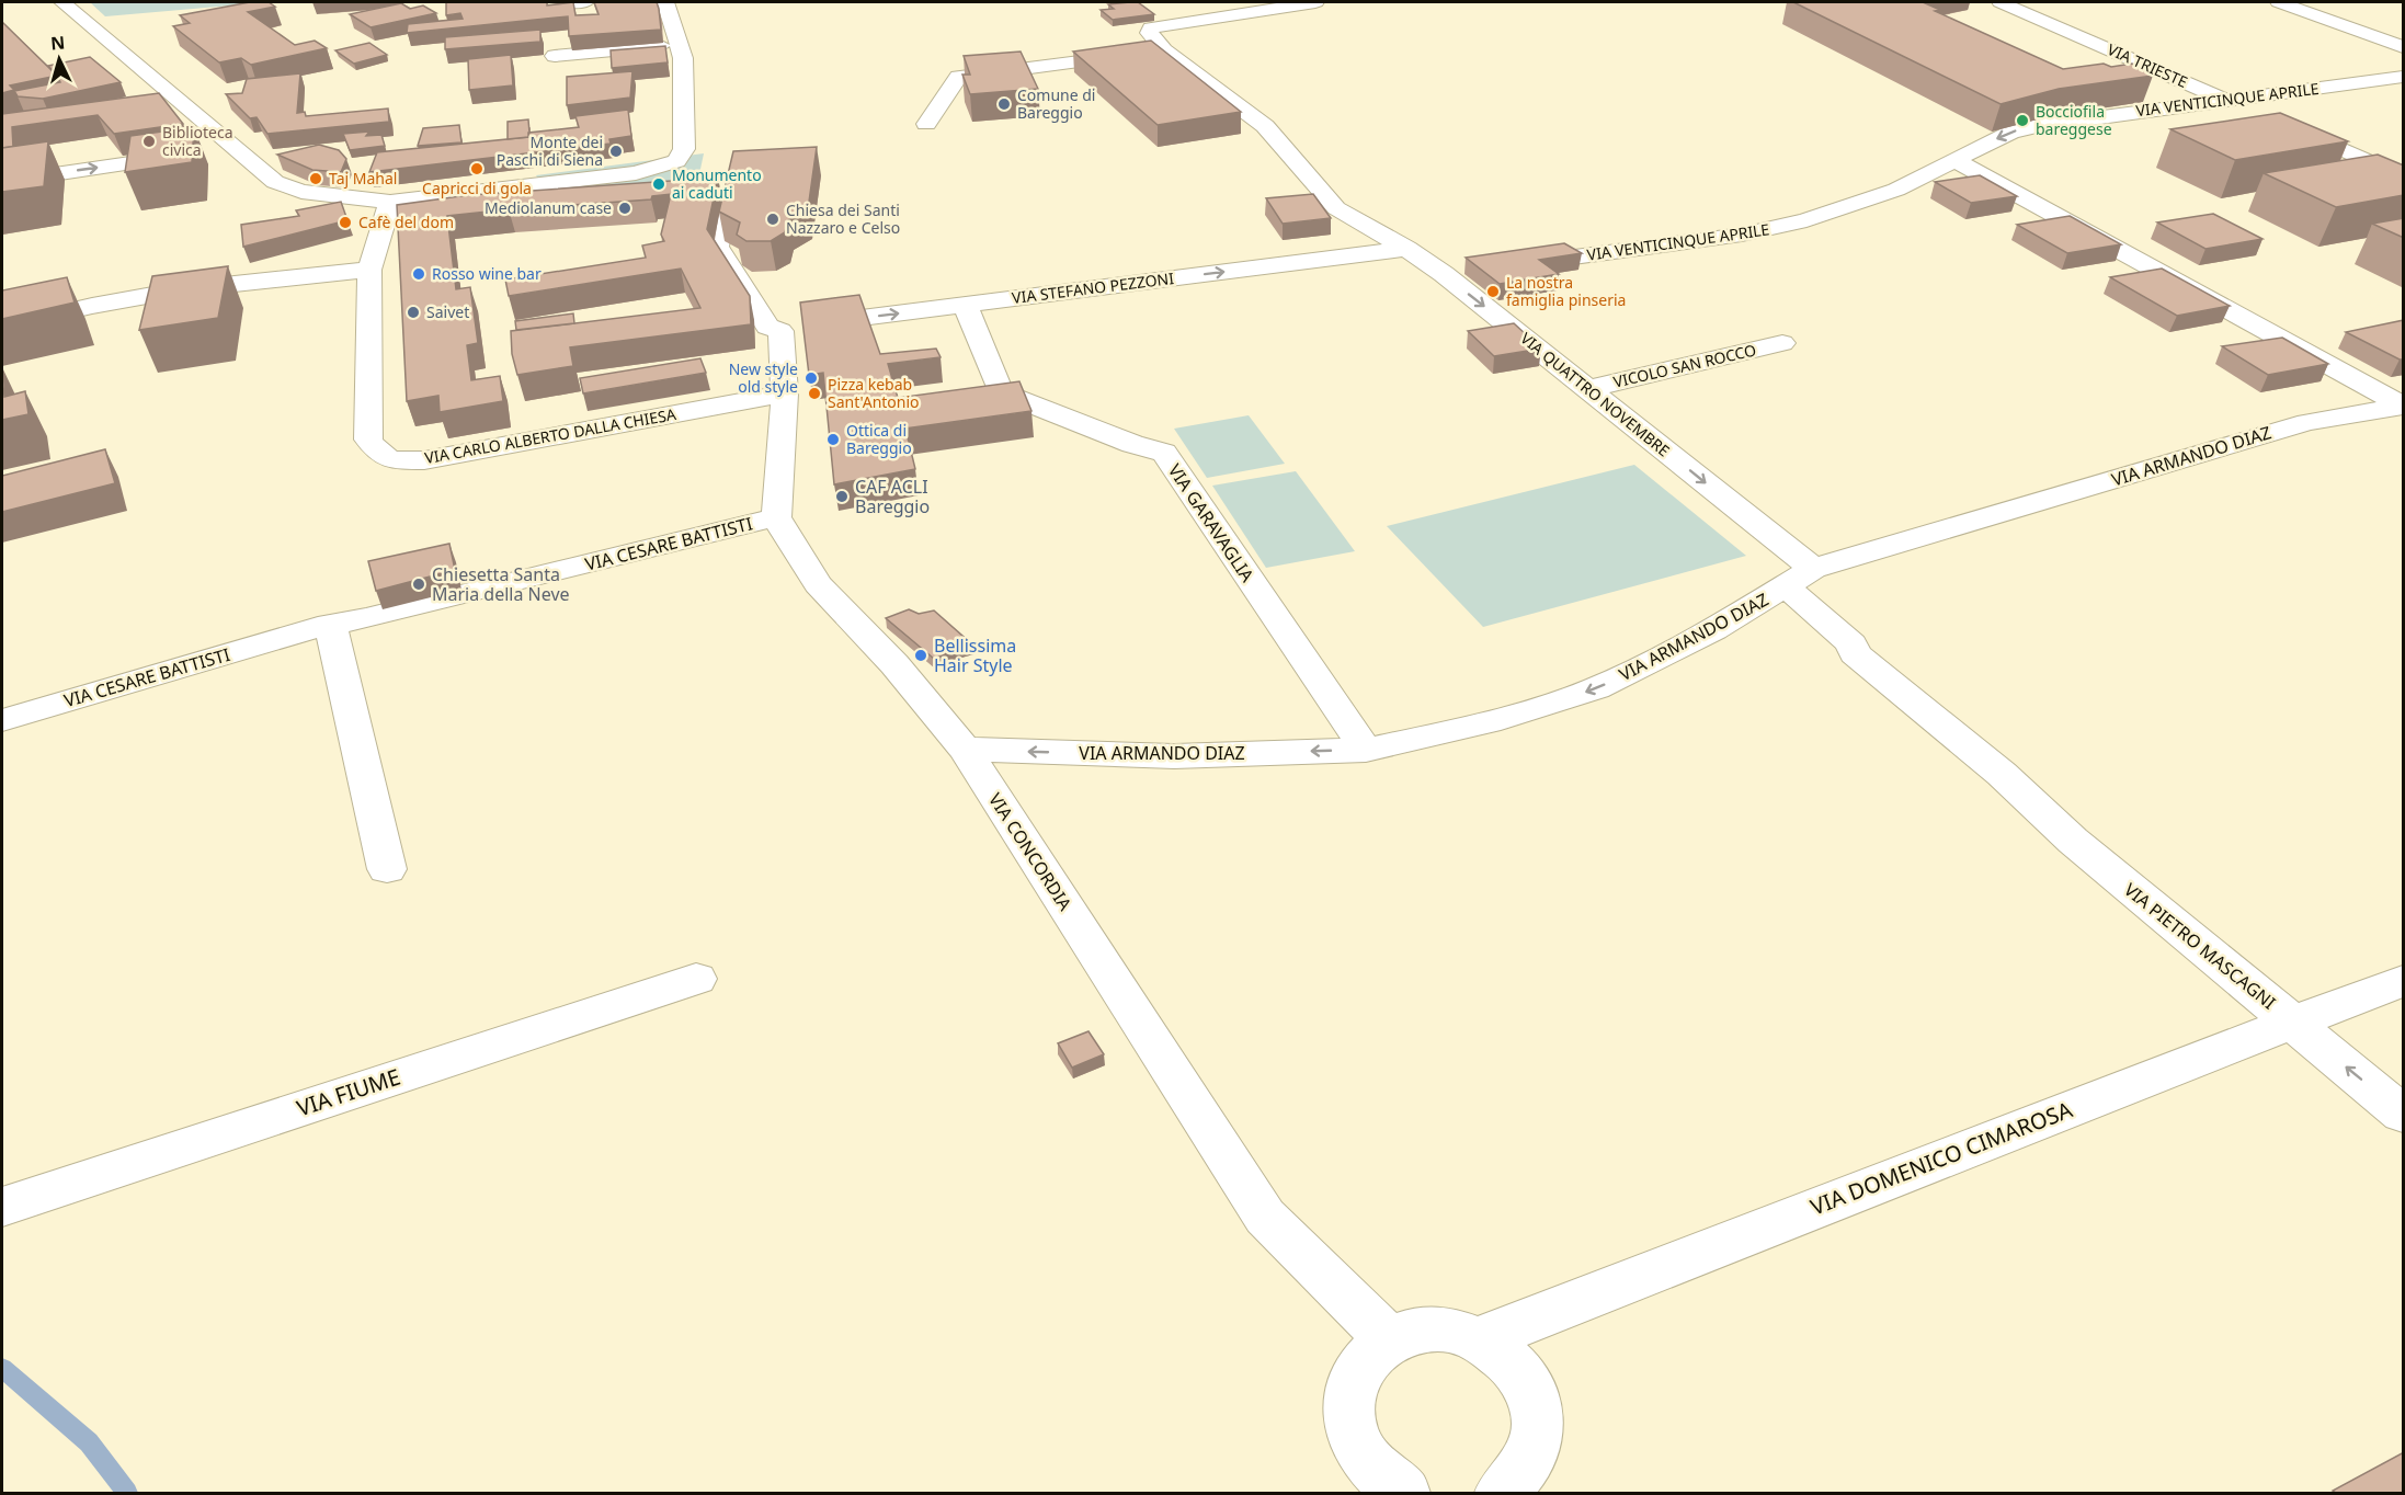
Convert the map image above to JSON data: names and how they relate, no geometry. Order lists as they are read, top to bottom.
{
  "streets": {
    "street": [
      "VIA TRIESTE",
      "VIA VENTICINQUE APRILE",
      "VIA STEFANO PEZZONI",
      "VICOLO SAN ROCCO",
      "VIA QUATTRO NOVEMBRE",
      "VIA CARLO ALBERTO DALLA CHIESA",
      "VIA ARMANDO DIAZ",
      "VIA GARAVAGLIA",
      "VIA CESARE BATTISTI",
      "VIA CONCORDIA",
      "VIA PIETRO MASCAGNI",
      "VIA FIUME",
      "VIA DOMENICO CIMAROSA"
    ]
  },
  "crossings": [
    ["VIA TRIESTE", "VIA VENTICINQUE APRILE"],
    ["VIA STEFANO PEZZONI", "VIA QUATTRO NOVEMBRE"],
    ["VIA STEFANO PEZZONI", "VIA GARAVAGLIA"],
    ["VICOLO SAN ROCCO", "VIA QUATTRO NOVEMBRE"],
    ["VIA QUATTRO NOVEMBRE", "VIA ARMANDO DIAZ"],
    ["VIA QUATTRO NOVEMBRE", "VIA PIETRO MASCAGNI"],
    ["VIA ARMANDO DIAZ", "VIA GARAVAGLIA"],
    ["VIA ARMANDO DIAZ", "VIA CONCORDIA"],
    ["VIA CESARE BATTISTI", "VIA CONCORDIA"],
    ["VIA PIETRO MASCAGNI", "VIA DOMENICO CIMAROSA"]
  ],
  "one_way": ["VIA QUATTRO NOVEMBRE", "VIA ARMANDO DIAZ"],
  "places": [
    "Comune di Bareggio",
    "Bocciofila bareggese",
    "Biblioteca civica",
    "Monte dei Paschi di Siena",
    "Capricci di gola",
    "Taj Mahal",
    "Monumento ai caduti",
    "Mediolanum case",
    "Chiesa dei Santi Nazzaro e Celso",
    "Cafè del dom",
    "Rosso wine bar",
    "La nostra famiglia pinseria",
    "Saivet",
    "New style old style",
    "Pizza kebab Sant'Antonio",
    "Ottica di Bareggio",
    "CAF ACLI Bareggio",
    "Chiesetta Santa Maria della Neve",
    "Bellissima Hair Style"
  ],
  "north": "top"
}
